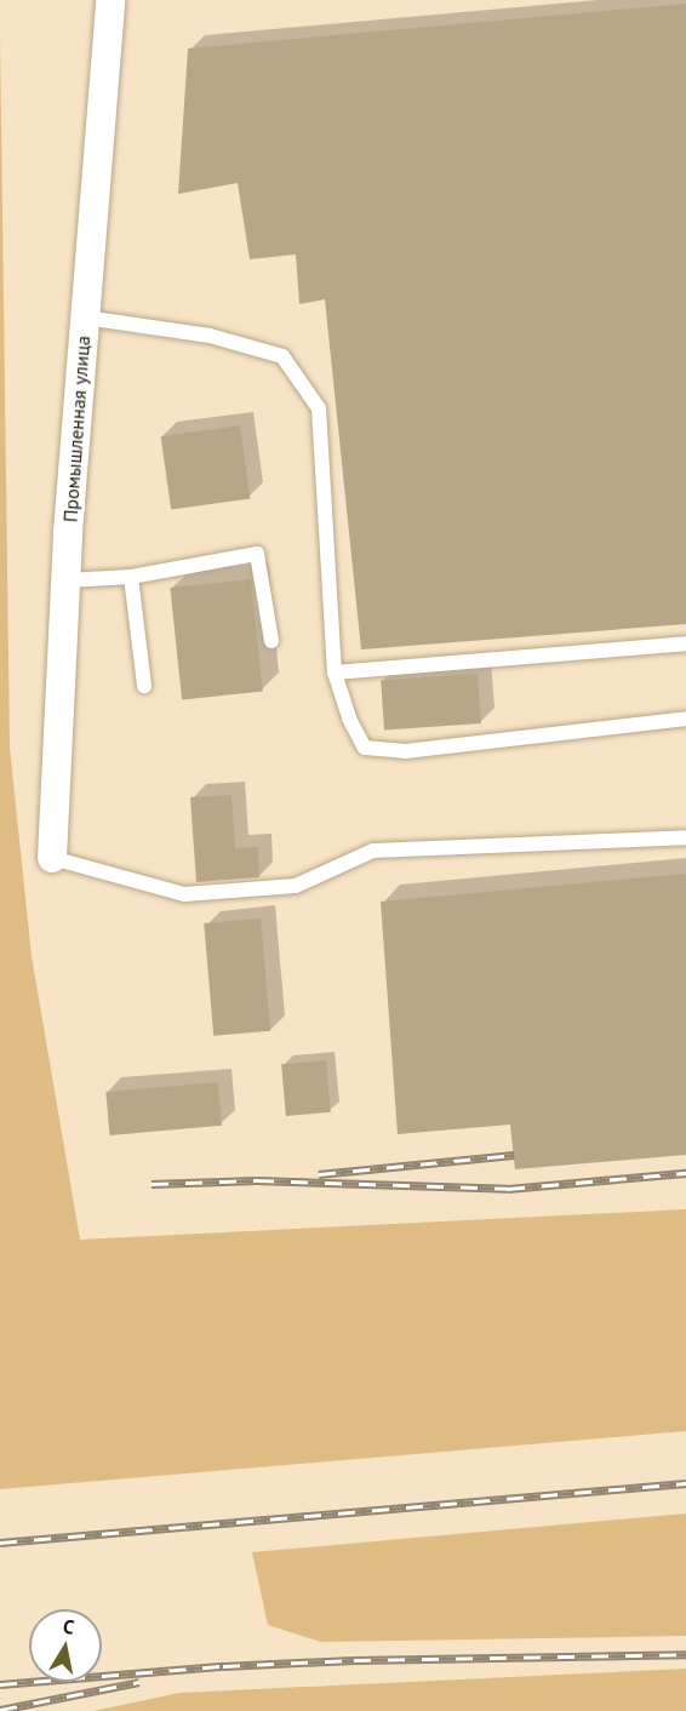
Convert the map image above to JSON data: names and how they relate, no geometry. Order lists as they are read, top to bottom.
{
  "streets": {
    "street": ["Промышленная улица"]
  },
  "north": "top"
}
